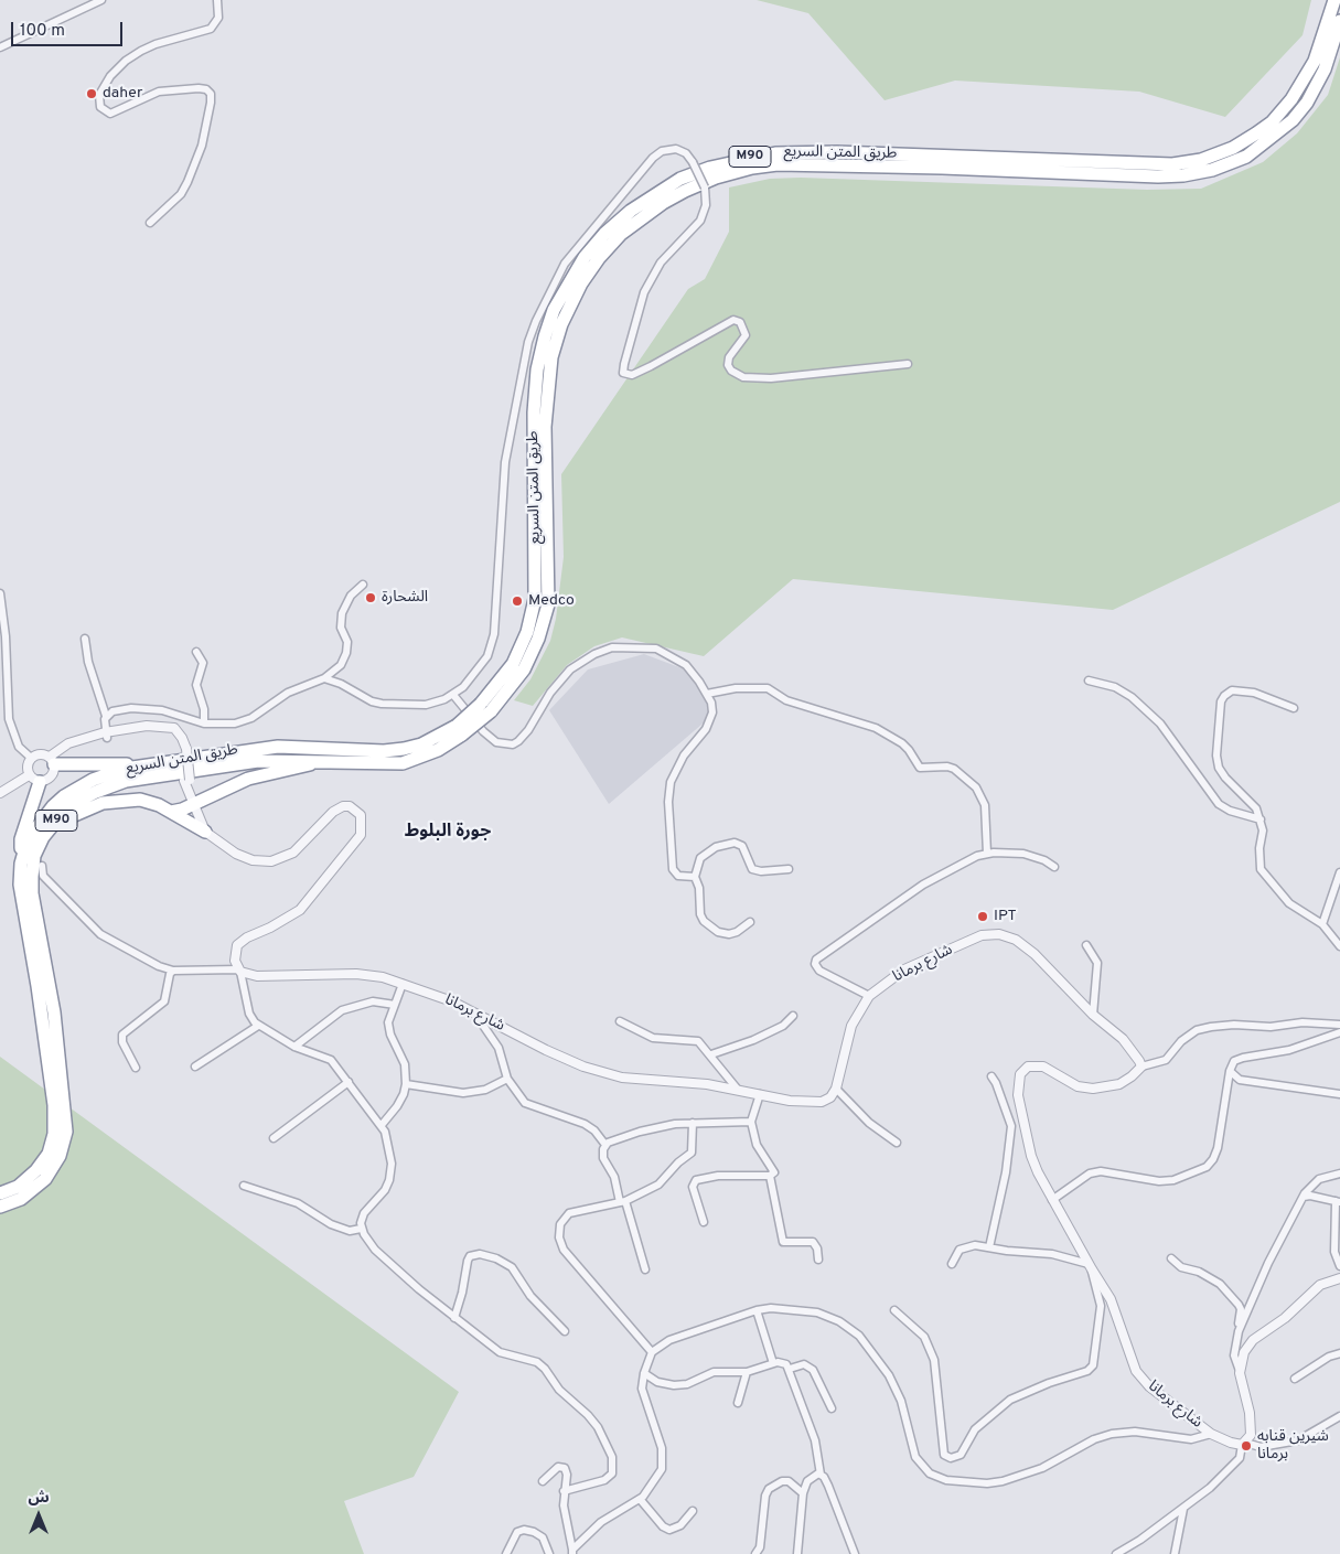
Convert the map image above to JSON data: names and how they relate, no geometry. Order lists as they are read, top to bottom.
{
  "streets": {
    "highway": ["طريق المتن السريع", "M90"],
    "street": ["شارع برمانا"]
  },
  "districts": ["جورة البلوط"],
  "places": [
    "daher",
    "الشحارة",
    "Medco",
    "IPT",
    "شيرين قنابه برمانا"
  ],
  "scale_bar": "100 m",
  "north": "top"
}
